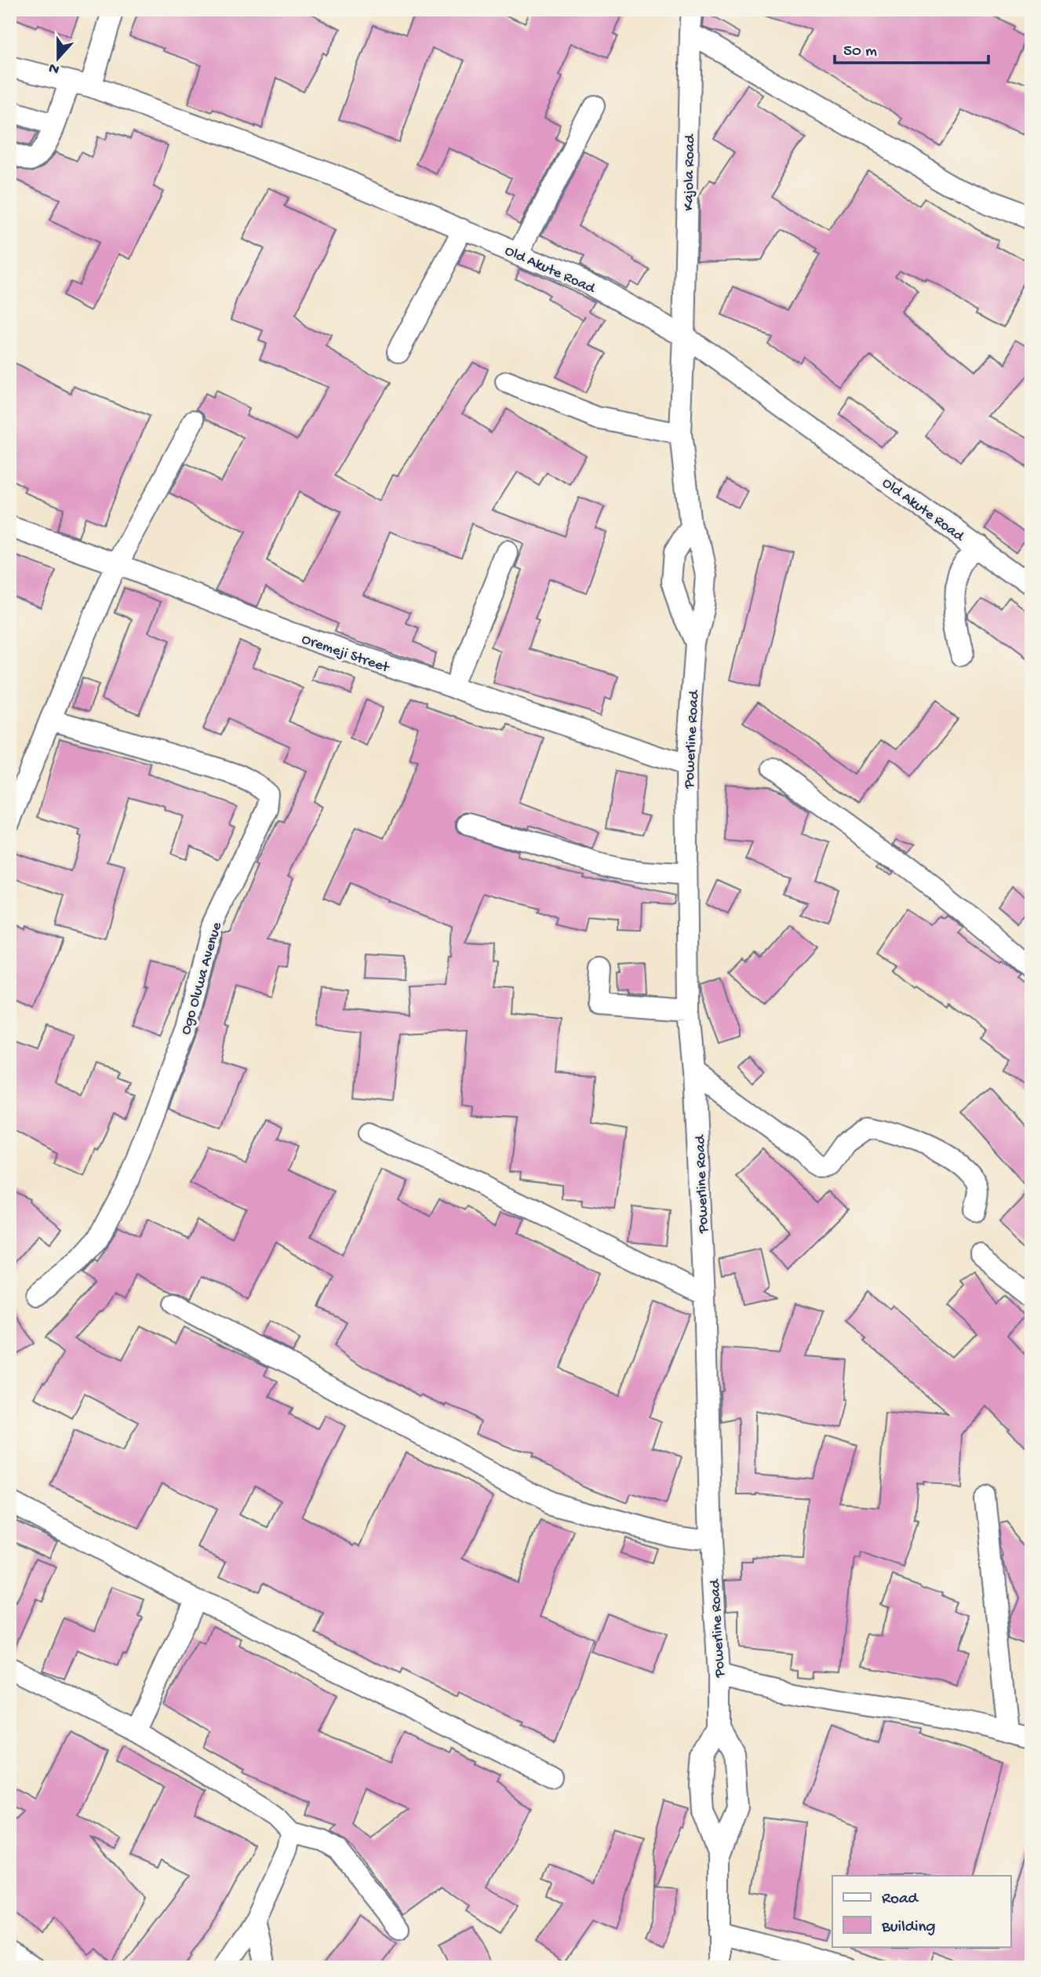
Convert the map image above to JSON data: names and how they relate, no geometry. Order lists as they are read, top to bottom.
{
  "streets": {
    "street": [
      "Kajola Road",
      "Old Akute Road",
      "Oremeji Street",
      "Powerline Road",
      "Ogo Oluwa Avenue"
    ]
  },
  "crossings": [
    ["Kajola Road", "Old Akute Road"],
    ["Kajola Road", "Powerline Road"],
    ["Old Akute Road", "Powerline Road"],
    ["Oremeji Street", "Powerline Road"]
  ],
  "legend": ["Road", "Building"],
  "scale_bar": "50 m",
  "north": "bottom"
}
